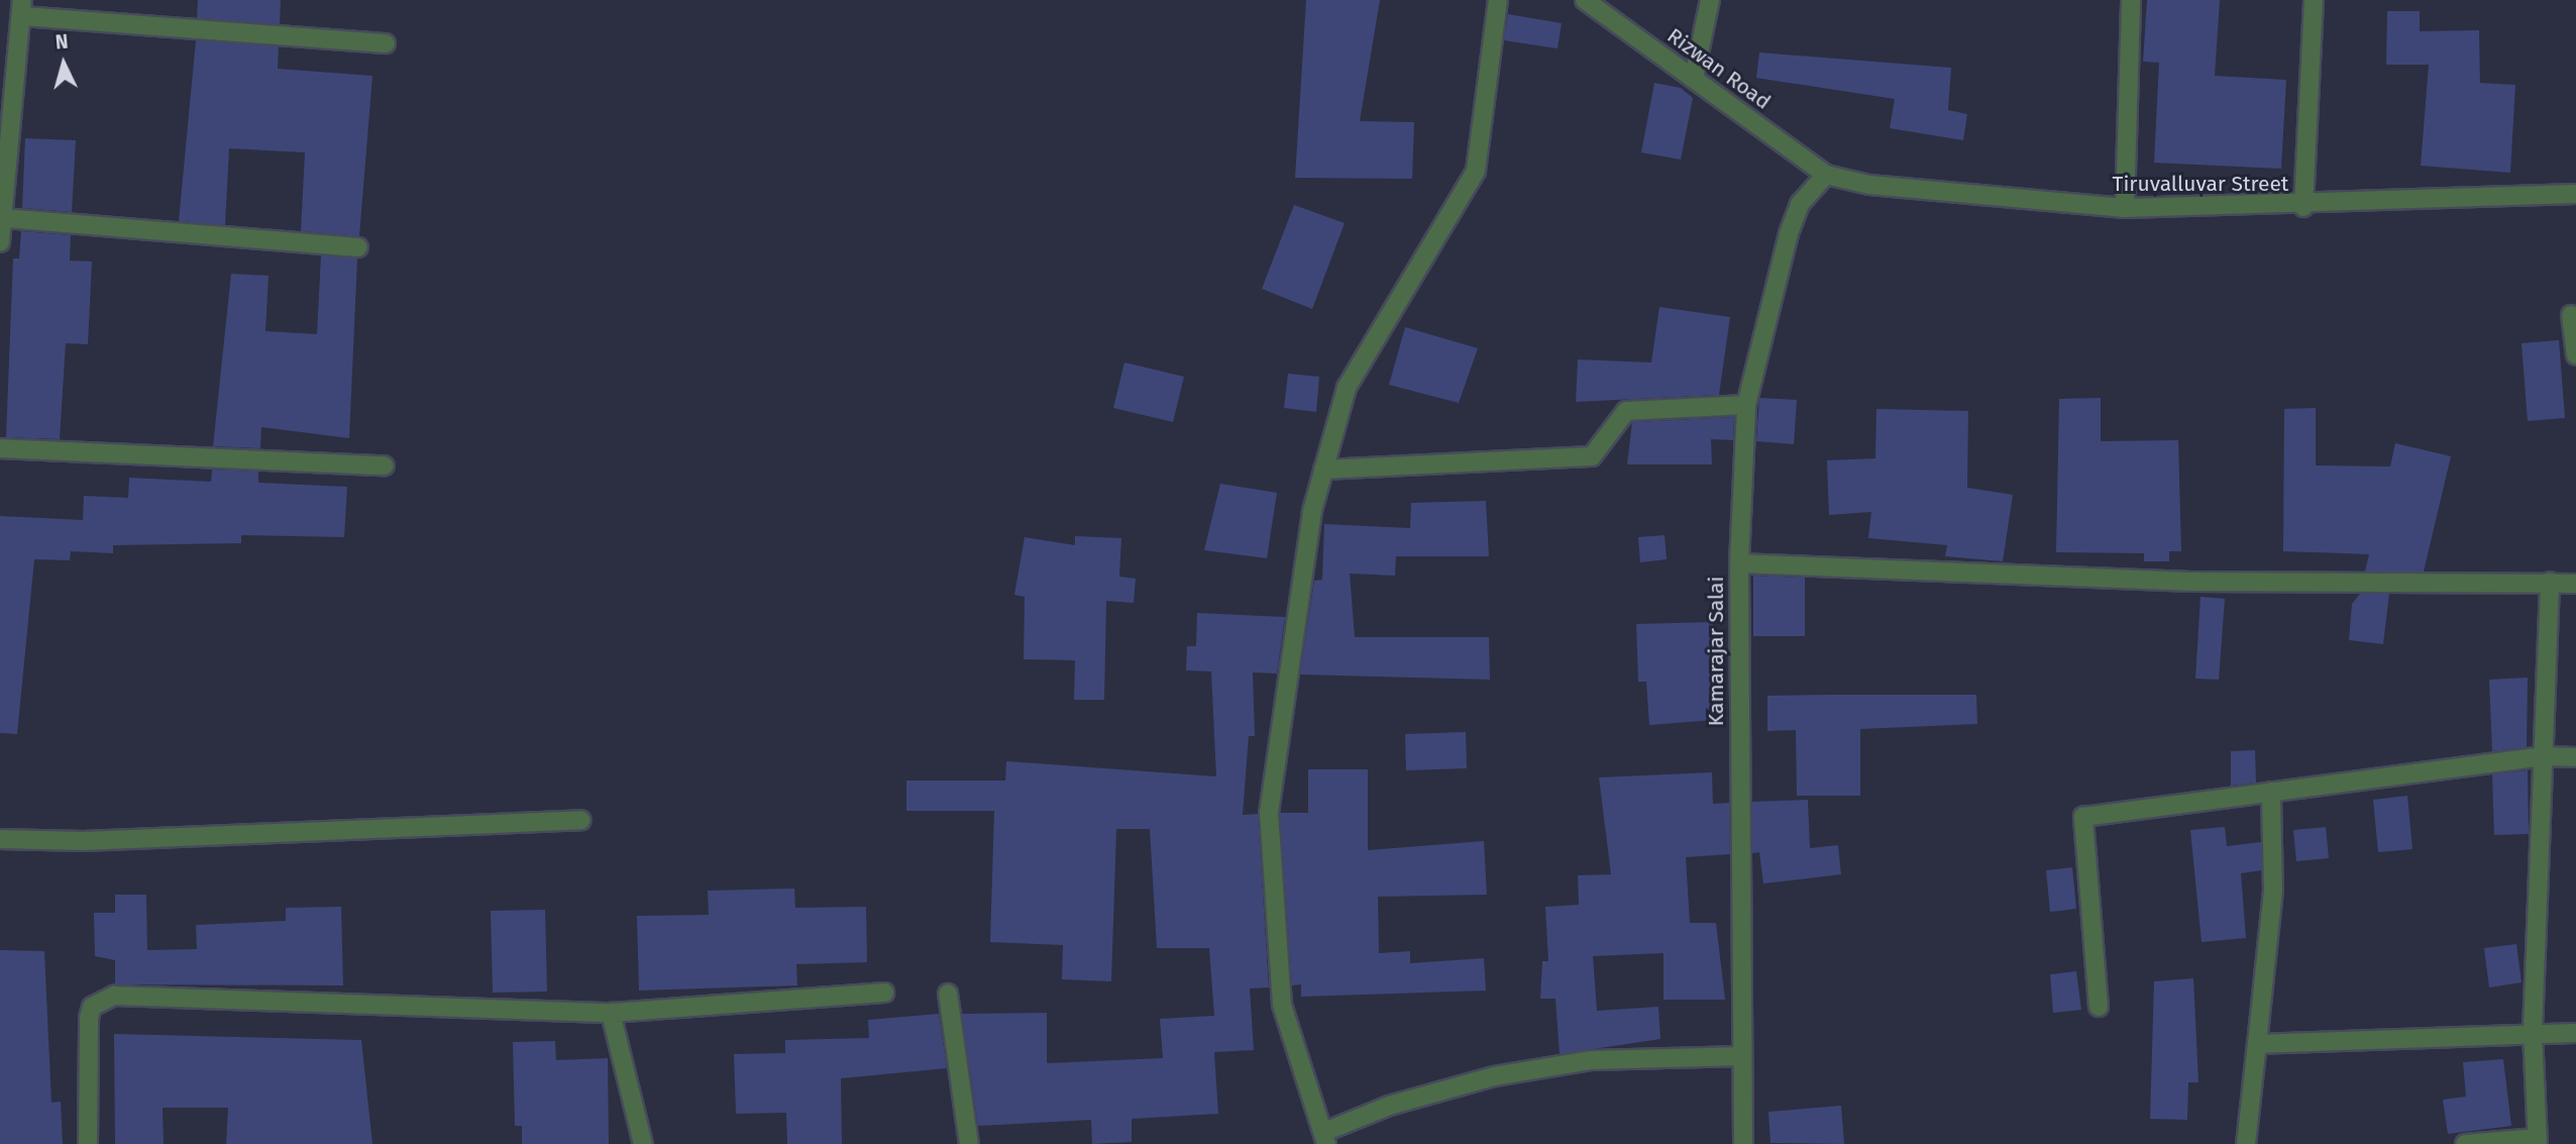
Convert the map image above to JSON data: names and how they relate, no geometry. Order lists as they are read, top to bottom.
{
  "streets": {
    "street": ["Rizwan Road", "Tiruvalluvar Street", "Kamarajar Salai"]
  },
  "crossings": [
    ["Rizwan Road", "Tiruvalluvar Street"],
    ["Rizwan Road", "Kamarajar Salai"],
    ["Tiruvalluvar Street", "Kamarajar Salai"]
  ],
  "north": "top"
}
